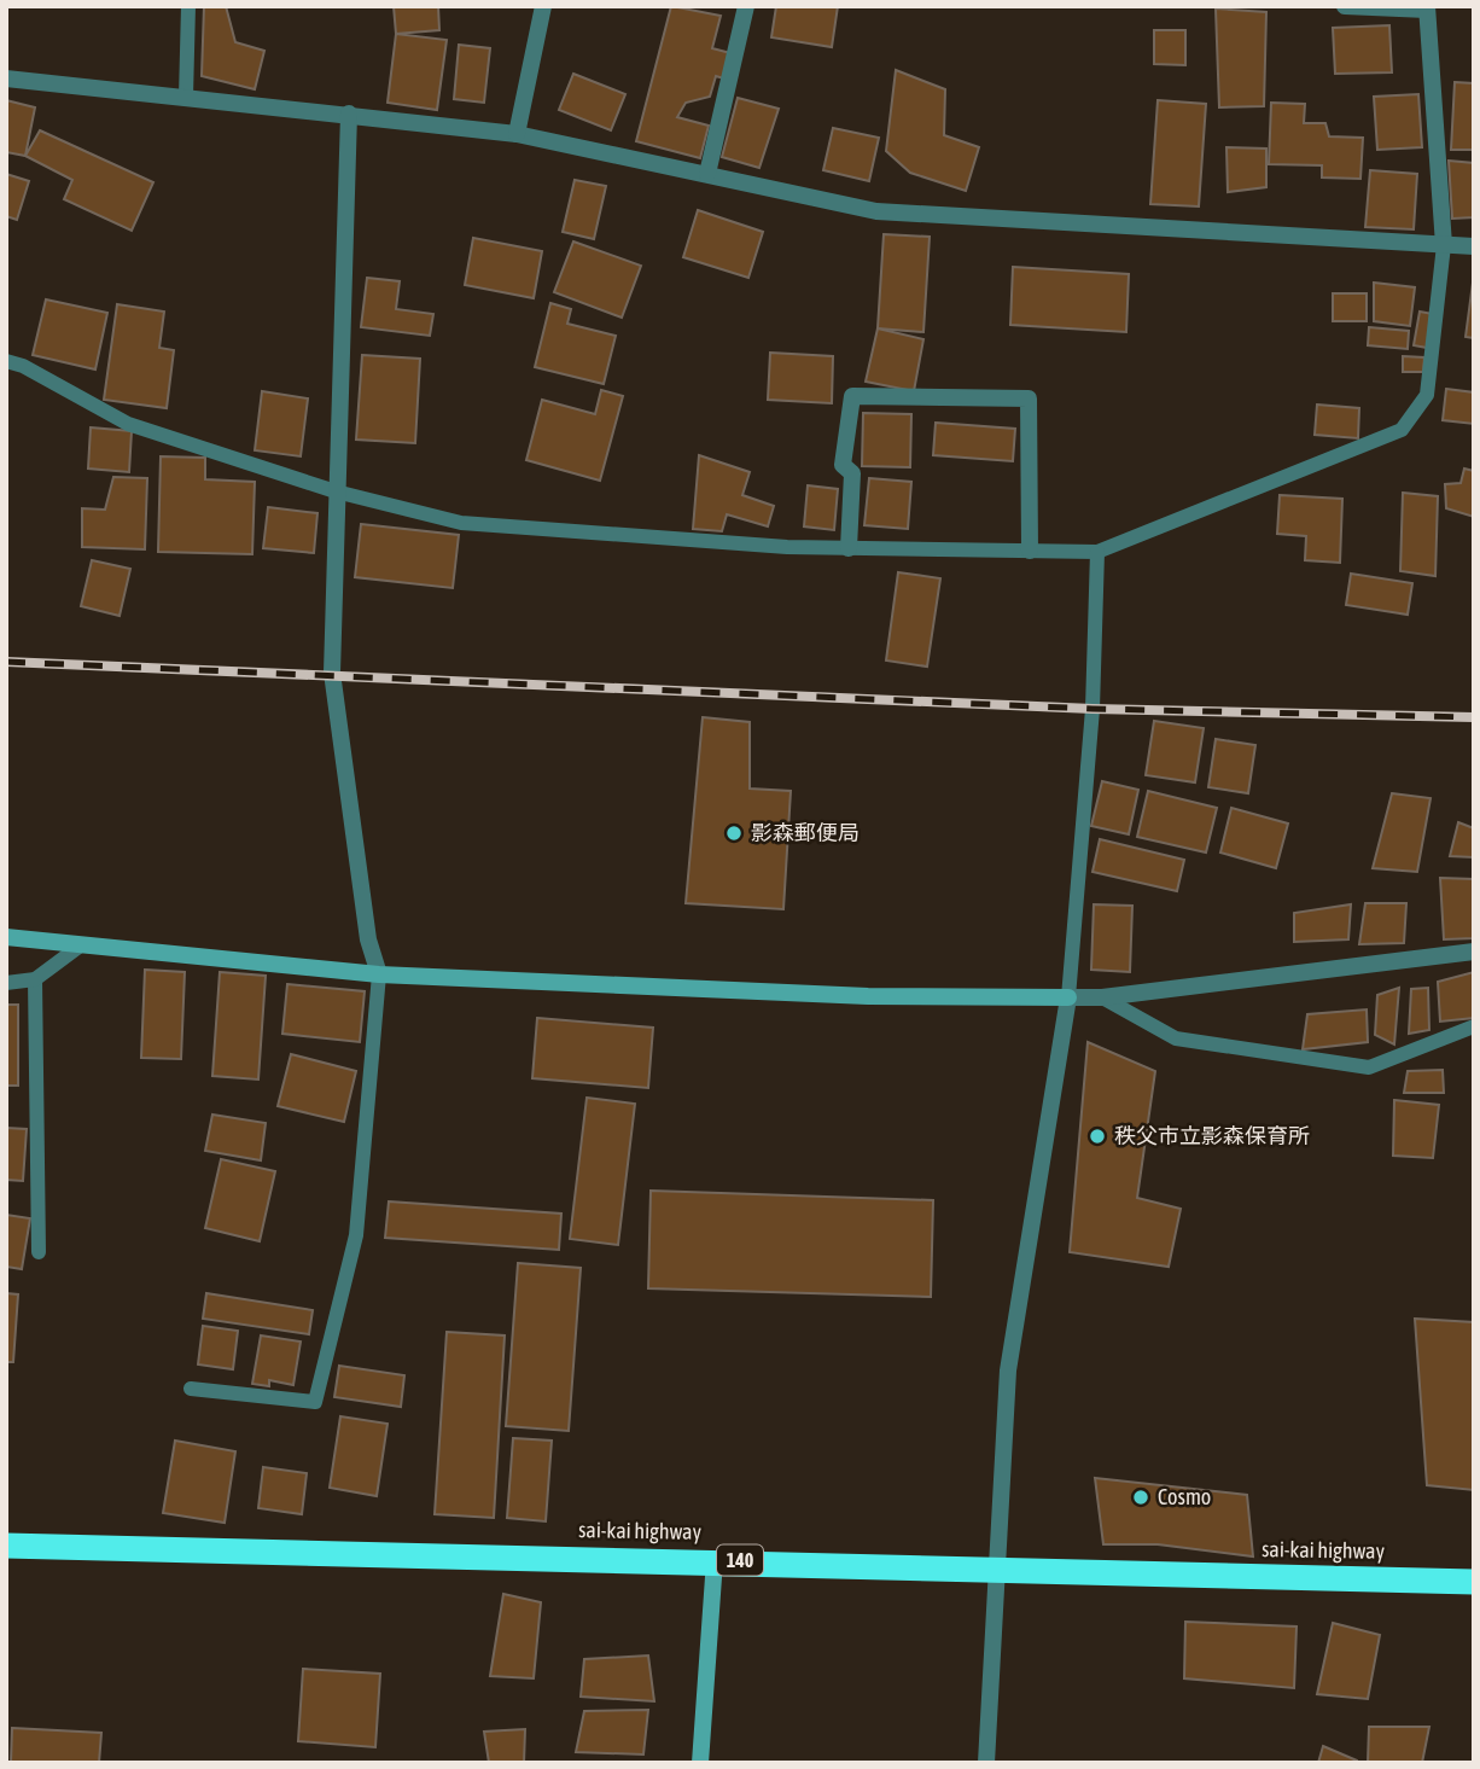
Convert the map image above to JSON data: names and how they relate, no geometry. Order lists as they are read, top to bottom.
{
  "streets": {
    "highway": ["sai-kai highway", "140"]
  },
  "places": ["影森郵便局", "秩父市立影森保育所", "Cosmo"]
}
